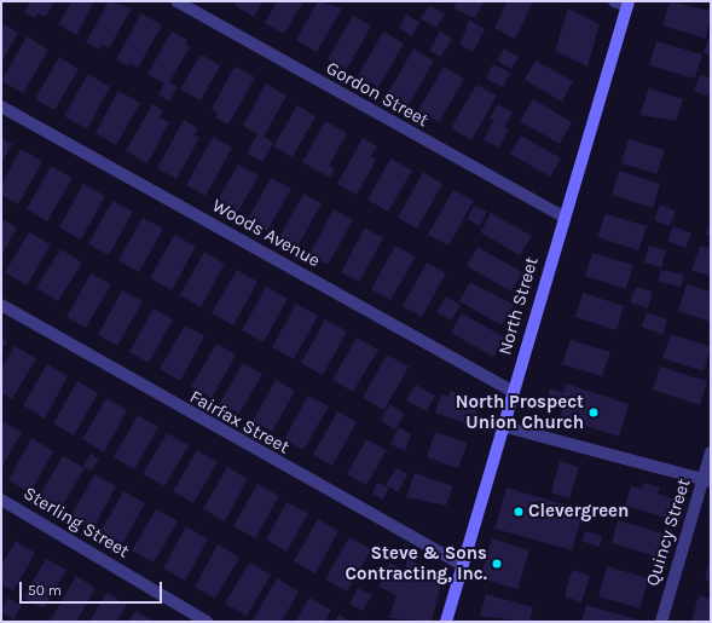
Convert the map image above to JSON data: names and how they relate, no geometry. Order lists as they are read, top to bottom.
{
  "streets": {
    "street": [
      "Gordon Street",
      "Woods Avenue",
      "North Street",
      "Fairfax Street",
      "Sterling Street",
      "Quincy Street"
    ]
  },
  "crossings": [
    ["Gordon Street", "North Street"],
    ["Woods Avenue", "North Street"],
    ["North Street", "Fairfax Street"]
  ],
  "places": ["North Prospect Union Church", "Clevergreen", "Steve & Sons Contracting, Inc."],
  "scale_bar": "50 m"
}
